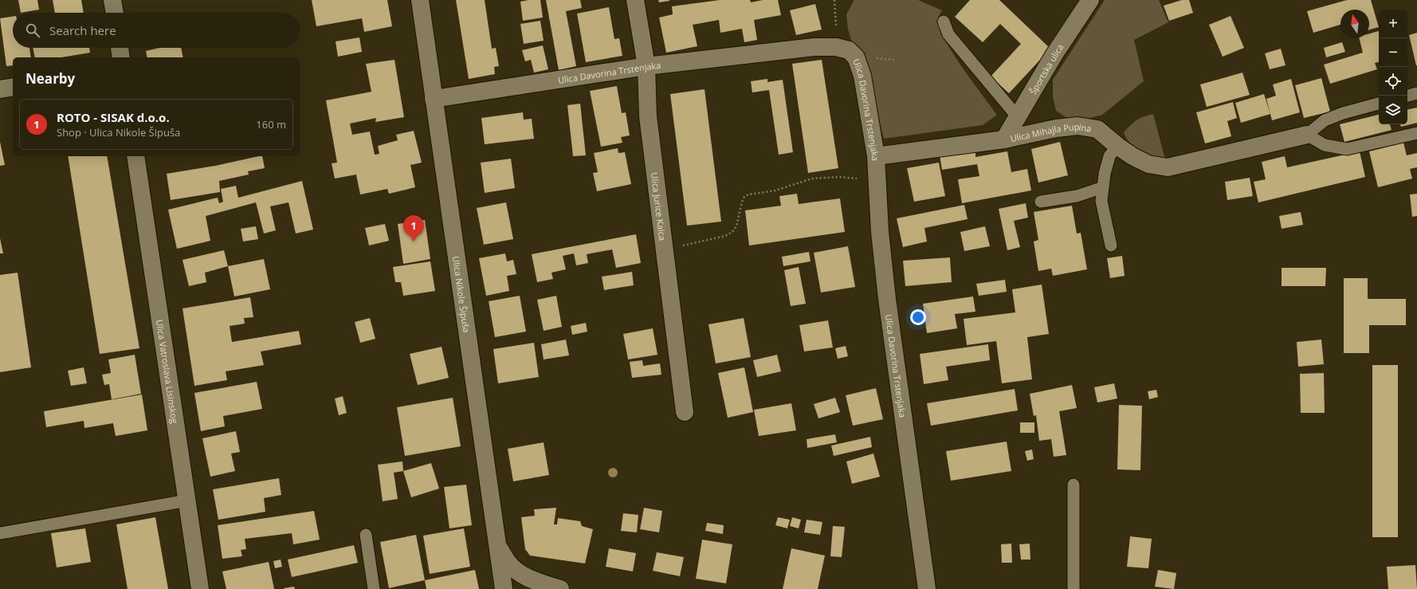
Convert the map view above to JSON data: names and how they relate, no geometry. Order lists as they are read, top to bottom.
{
  "streets": {
    "street": [
      "Športska ulica",
      "Ulica Davorina Trstenjaka",
      "Ulica Mihajla Pupina",
      "Ulica Jurice Kalca",
      "Ulica Nikole Šipuša",
      "Ulica Vatroslava Lisinskog"
    ]
  },
  "crossings": [
    ["Športska ulica", "Ulica Mihajla Pupina"],
    ["Ulica Davorina Trstenjaka", "Ulica Mihajla Pupina"],
    ["Ulica Davorina Trstenjaka", "Ulica Jurice Kalca"],
    ["Ulica Davorina Trstenjaka", "Ulica Nikole Šipuša"]
  ],
  "north": "top",
  "page": {
    "map_buttons": ["+", "−"],
    "search": "Search here",
    "heading": "Nearby",
    "list": [
      {
        "mark": "1",
        "name": "ROTO - SISAK d.o.o.",
        "note": "Shop · Ulica Nikole Šipuša",
        "value": "160 m"
      }
    ],
    "pins": "1"
  }
}
